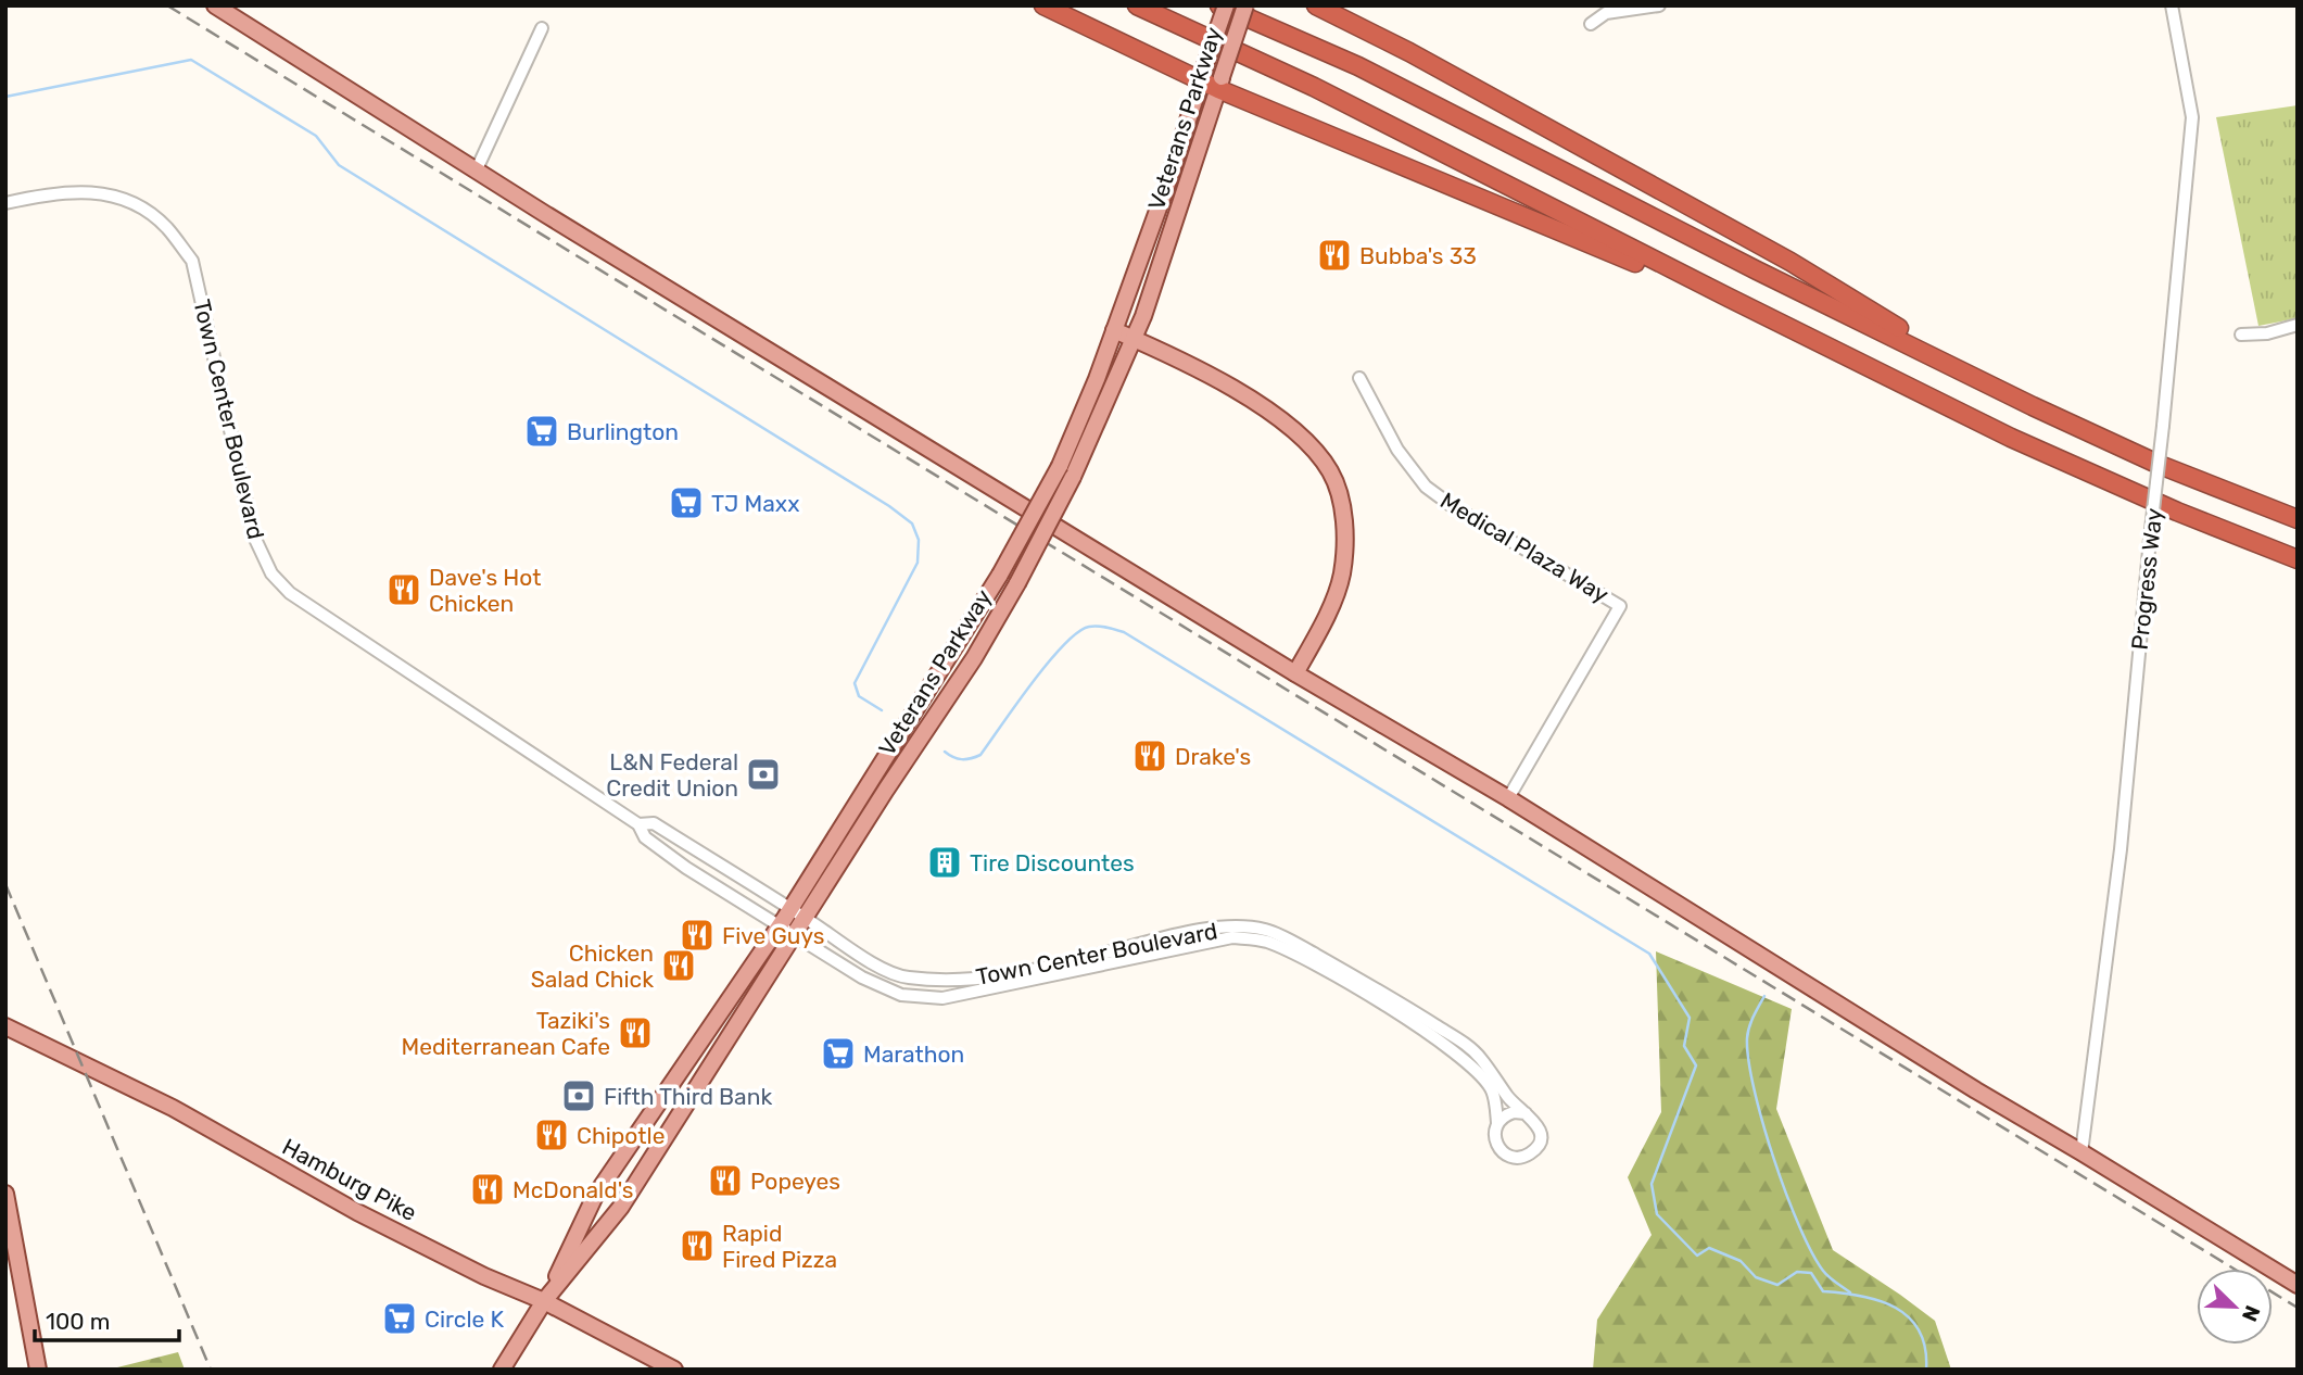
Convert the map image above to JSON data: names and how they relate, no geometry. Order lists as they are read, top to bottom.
{
  "streets": {
    "main road": ["Veterans Parkway", "Hamburg Pike"],
    "street": ["Town Center Boulevard", "Medical Plaza Way", "Progress Way"]
  },
  "crossings": [
    ["Veterans Parkway", "Town Center Boulevard"],
    ["Veterans Parkway", "Hamburg Pike"]
  ],
  "places": {
    "restaurant": [
      "Bubba's 33",
      "Dave's Hot Chicken",
      "Drake's",
      "Five Guys",
      "Chicken Salad Chick",
      "Taziki's Mediterranean Cafe",
      "Chipotle",
      "Popeyes",
      "McDonald's",
      "Rapid Fired Pizza"
    ],
    "supermarket": [
      "Burlington",
      "TJ Maxx",
      "Marathon",
      "Circle K"
    ],
    "bank": ["L&N Federal Credit Union", "Fifth Third Bank"],
    "building": ["Tire Discountes"]
  },
  "scale_bar": "100 m",
  "north": "bottom right"
}
